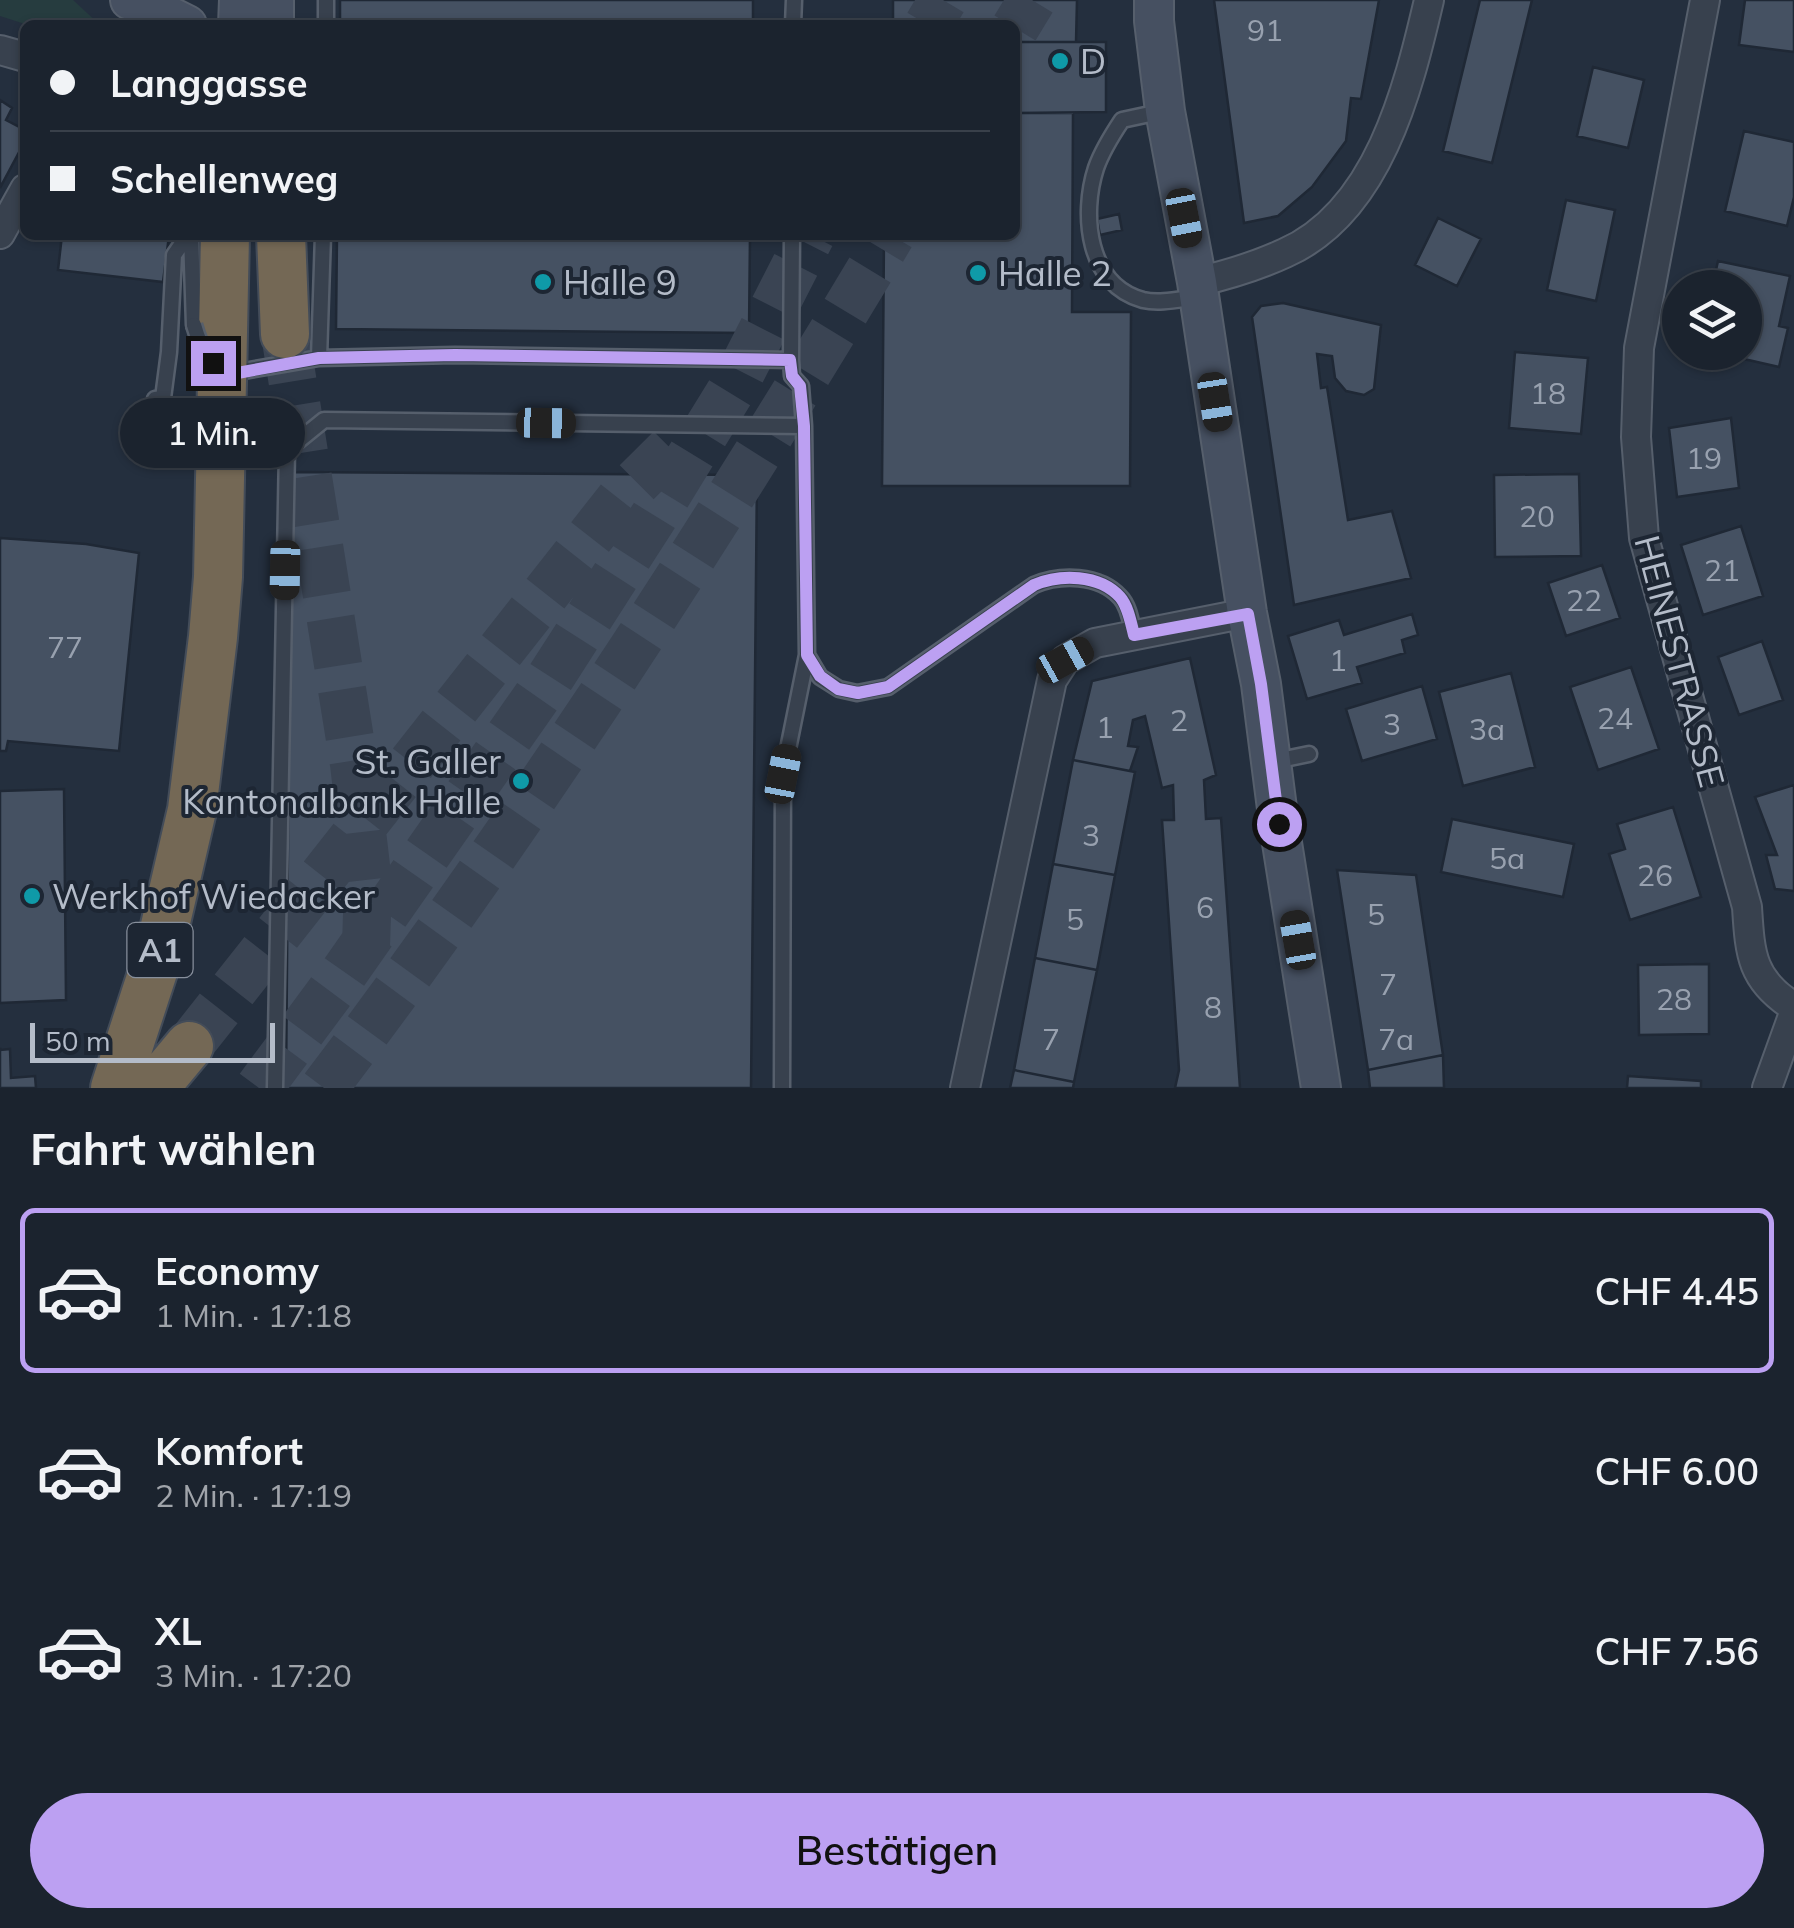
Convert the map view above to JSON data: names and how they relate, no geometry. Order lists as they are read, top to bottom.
{
  "streets": {
    "highway": ["A1"],
    "street": ["HEINESTRASSE"]
  },
  "places": [
    "D",
    "Halle 2",
    "Halle 9",
    "St. Galler Kantonalbank Halle",
    "Werkhof Wiedacker"
  ],
  "house_numbers": [
    "91",
    "18",
    "19",
    "20",
    "21",
    "22",
    "77",
    "1",
    "24",
    "2",
    "3",
    "1",
    "3a",
    "3",
    "5a",
    "26",
    "6",
    "5",
    "5",
    "7",
    "28",
    "8",
    "7",
    "7a"
  ],
  "scale_bar": "50 m",
  "page": {
    "banner": ["Langgasse", "Schellenweg"],
    "bubble": "1 Min.",
    "scale": "50 m",
    "heading": "Fahrt wählen",
    "list": [
      {
        "name": "Economy",
        "note": "1 Min. · 17:18",
        "value": "CHF 4.45"
      },
      {
        "name": "Komfort",
        "note": "2 Min. · 17:19",
        "value": "CHF 6.00"
      },
      {
        "name": "XL",
        "note": "3 Min. · 17:20",
        "value": "CHF 7.56"
      }
    ],
    "buttons": "Bestätigen"
  }
}
